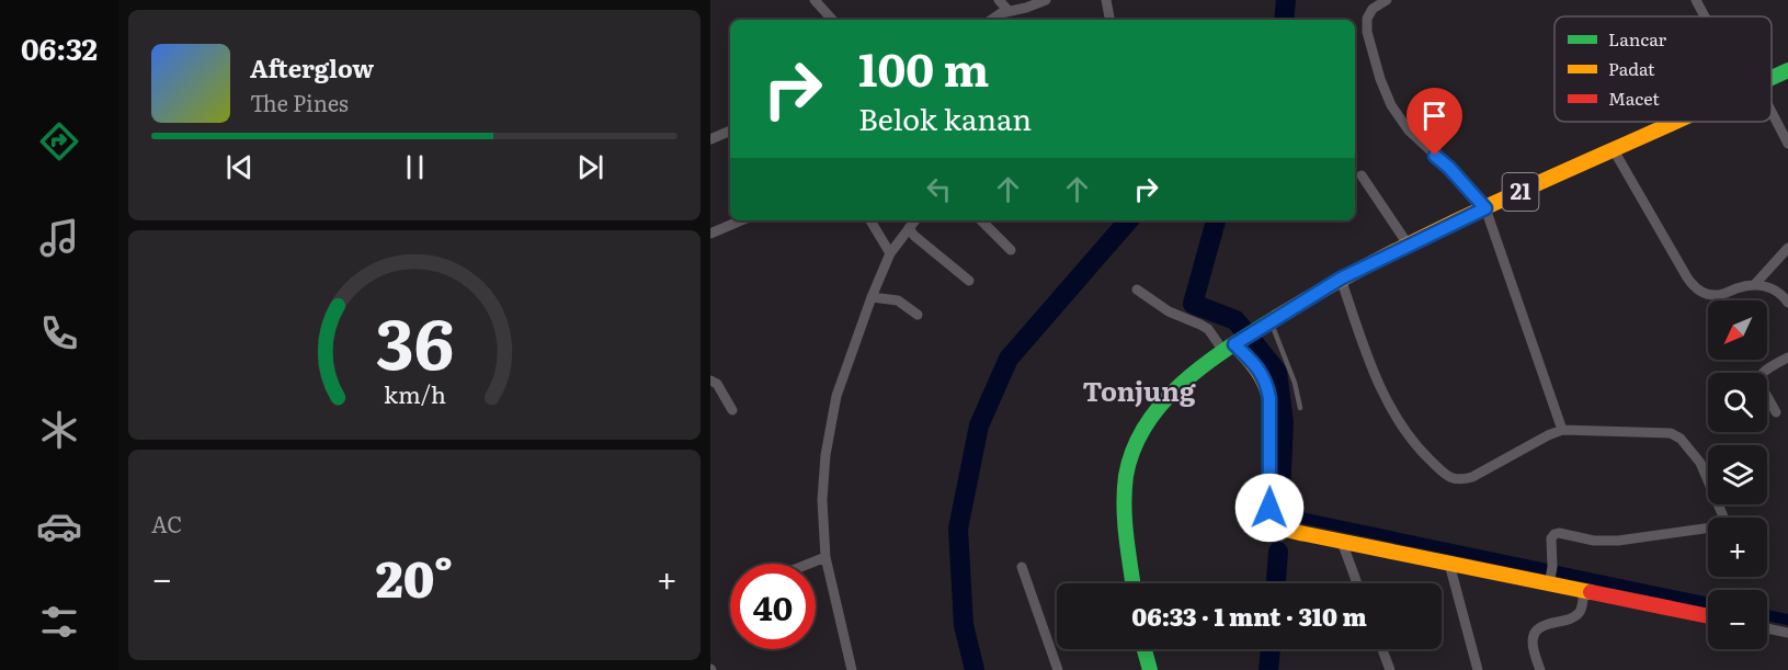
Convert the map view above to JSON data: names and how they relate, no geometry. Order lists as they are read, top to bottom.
{
  "streets": {
    "main road": ["21"]
  },
  "districts": ["Tonjung"],
  "legend": ["Lancar", "Padat", "Macet"],
  "north": "bottom left",
  "page": {
    "tabs": "06:32",
    "turn": ["100 m", "Belok kanan"],
    "song": ["Afterglow", "The Pines"],
    "map_buttons": ["+", "−"],
    "tile": "AC",
    "heat": ["−", "20°", "+"],
    "limit": "40",
    "trip": "06:33 · 1 mnt · 310 m",
    "gauge": ["36", "km/h"]
  }
}
